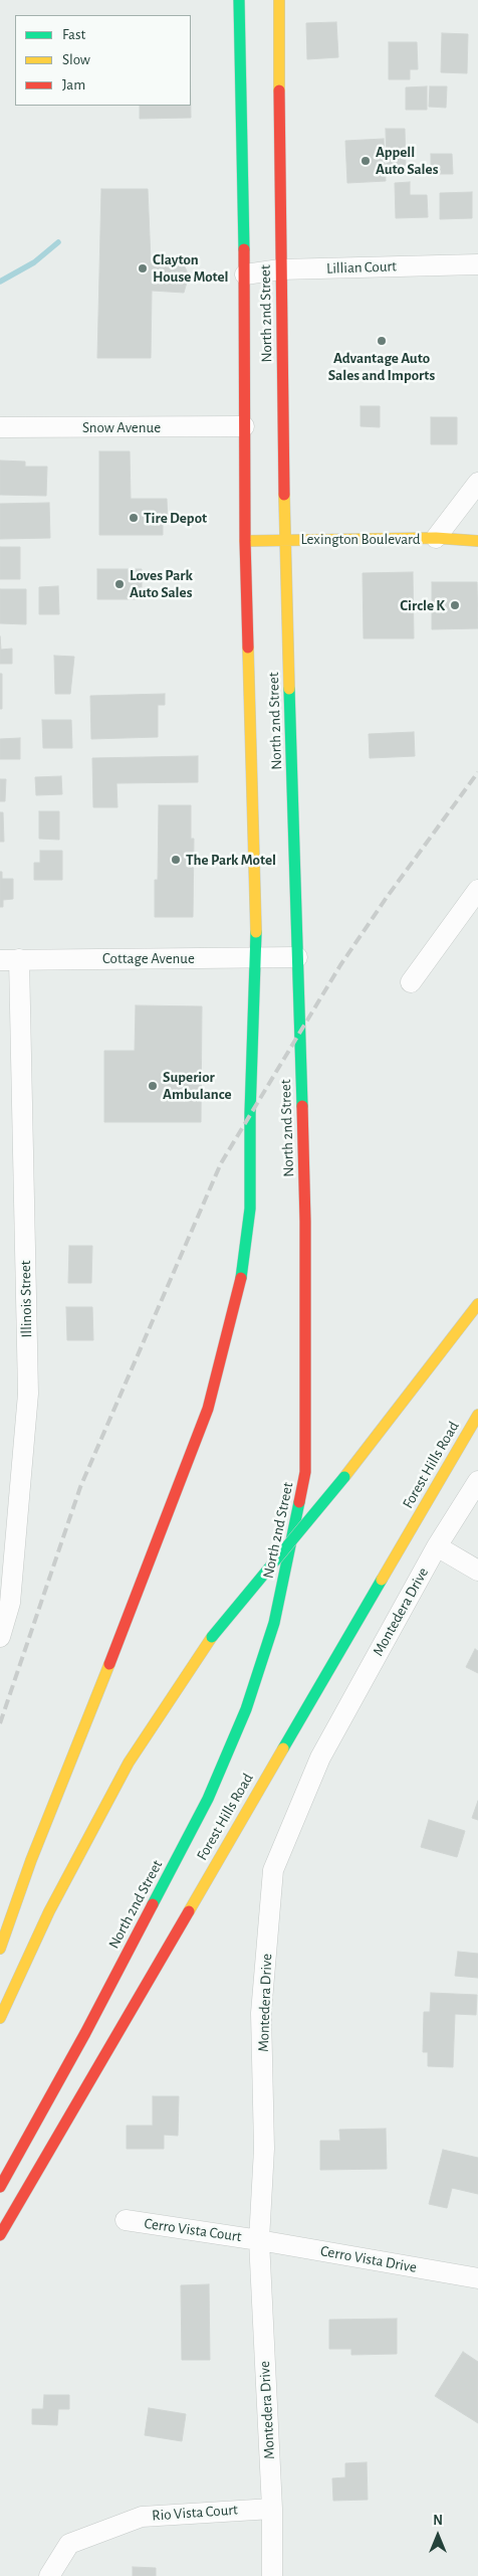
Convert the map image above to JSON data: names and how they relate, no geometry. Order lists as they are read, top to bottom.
{
  "streets": {
    "main road": ["North 2nd Street", "Lexington Boulevard", "Forest Hills Road"],
    "street": [
      "Lillian Court",
      "Snow Avenue",
      "Cottage Avenue",
      "Illinois Street",
      "Montedera Drive",
      "Cerro Vista Court",
      "Cerro Vista Drive",
      "Rio Vista Court"
    ]
  },
  "crossings": [
    ["Lillian Court", "North 2nd Street"],
    ["North 2nd Street", "Snow Avenue"],
    ["North 2nd Street", "Lexington Boulevard"],
    ["North 2nd Street", "Cottage Avenue"],
    ["Cottage Avenue", "Illinois Street"],
    ["Montedera Drive", "Cerro Vista Court"],
    ["Montedera Drive", "Cerro Vista Drive"],
    ["Montedera Drive", "Rio Vista Court"],
    ["Cerro Vista Court", "Cerro Vista Drive"]
  ],
  "places": [
    "Appell Auto Sales",
    "Clayton House Motel",
    "Advantage Auto Sales and Imports",
    "Tire Depot",
    "Loves Park Auto Sales",
    "Circle K",
    "The Park Motel",
    "Superior Ambulance"
  ],
  "legend": ["Fast", "Slow", "Jam"],
  "north": "top"
}
